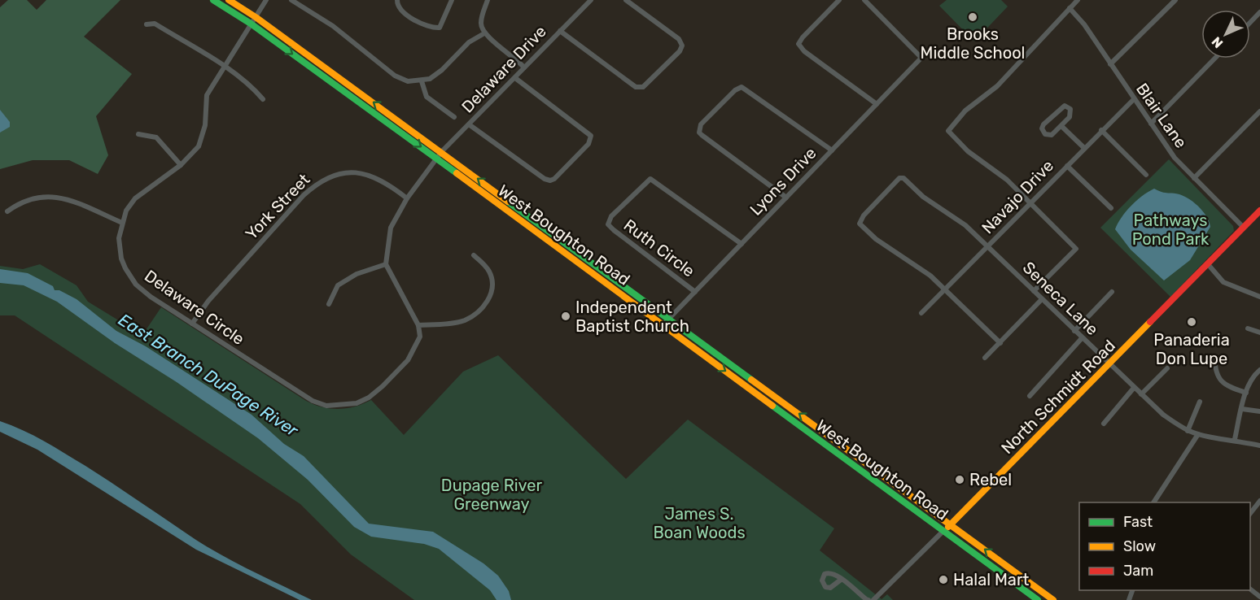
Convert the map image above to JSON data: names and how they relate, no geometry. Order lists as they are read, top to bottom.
{
  "streets": {
    "main road": ["West Boughton Road", "North Schmidt Road"],
    "street": [
      "Delaware Drive",
      "Blair Lane",
      "Lyons Drive",
      "Navajo Drive",
      "York Street",
      "Ruth Circle",
      "Seneca Lane",
      "Delaware Circle"
    ]
  },
  "crossings": [
    ["Delaware Drive", "West Boughton Road"],
    ["Blair Lane", "Navajo Drive"],
    ["Blair Lane", "North Schmidt Road"],
    ["Lyons Drive", "West Boughton Road"],
    ["Lyons Drive", "Ruth Circle"],
    ["Navajo Drive", "Seneca Lane"],
    ["York Street", "Delaware Circle"],
    ["West Boughton Road", "Delaware Circle"],
    ["West Boughton Road", "North Schmidt Road"],
    ["Seneca Lane", "North Schmidt Road"]
  ],
  "water": ["East Branch DuPage River"],
  "parks": ["Pathways Pond Park", "Dupage River Greenway", "James S. Boan Woods"],
  "places": [
    "Brooks Middle School",
    "Independent Baptist Church",
    "Panaderia Don Lupe",
    "Rebel",
    "Halal Mart"
  ],
  "legend": ["Fast", "Slow", "Jam"],
  "north": "bottom left"
}
